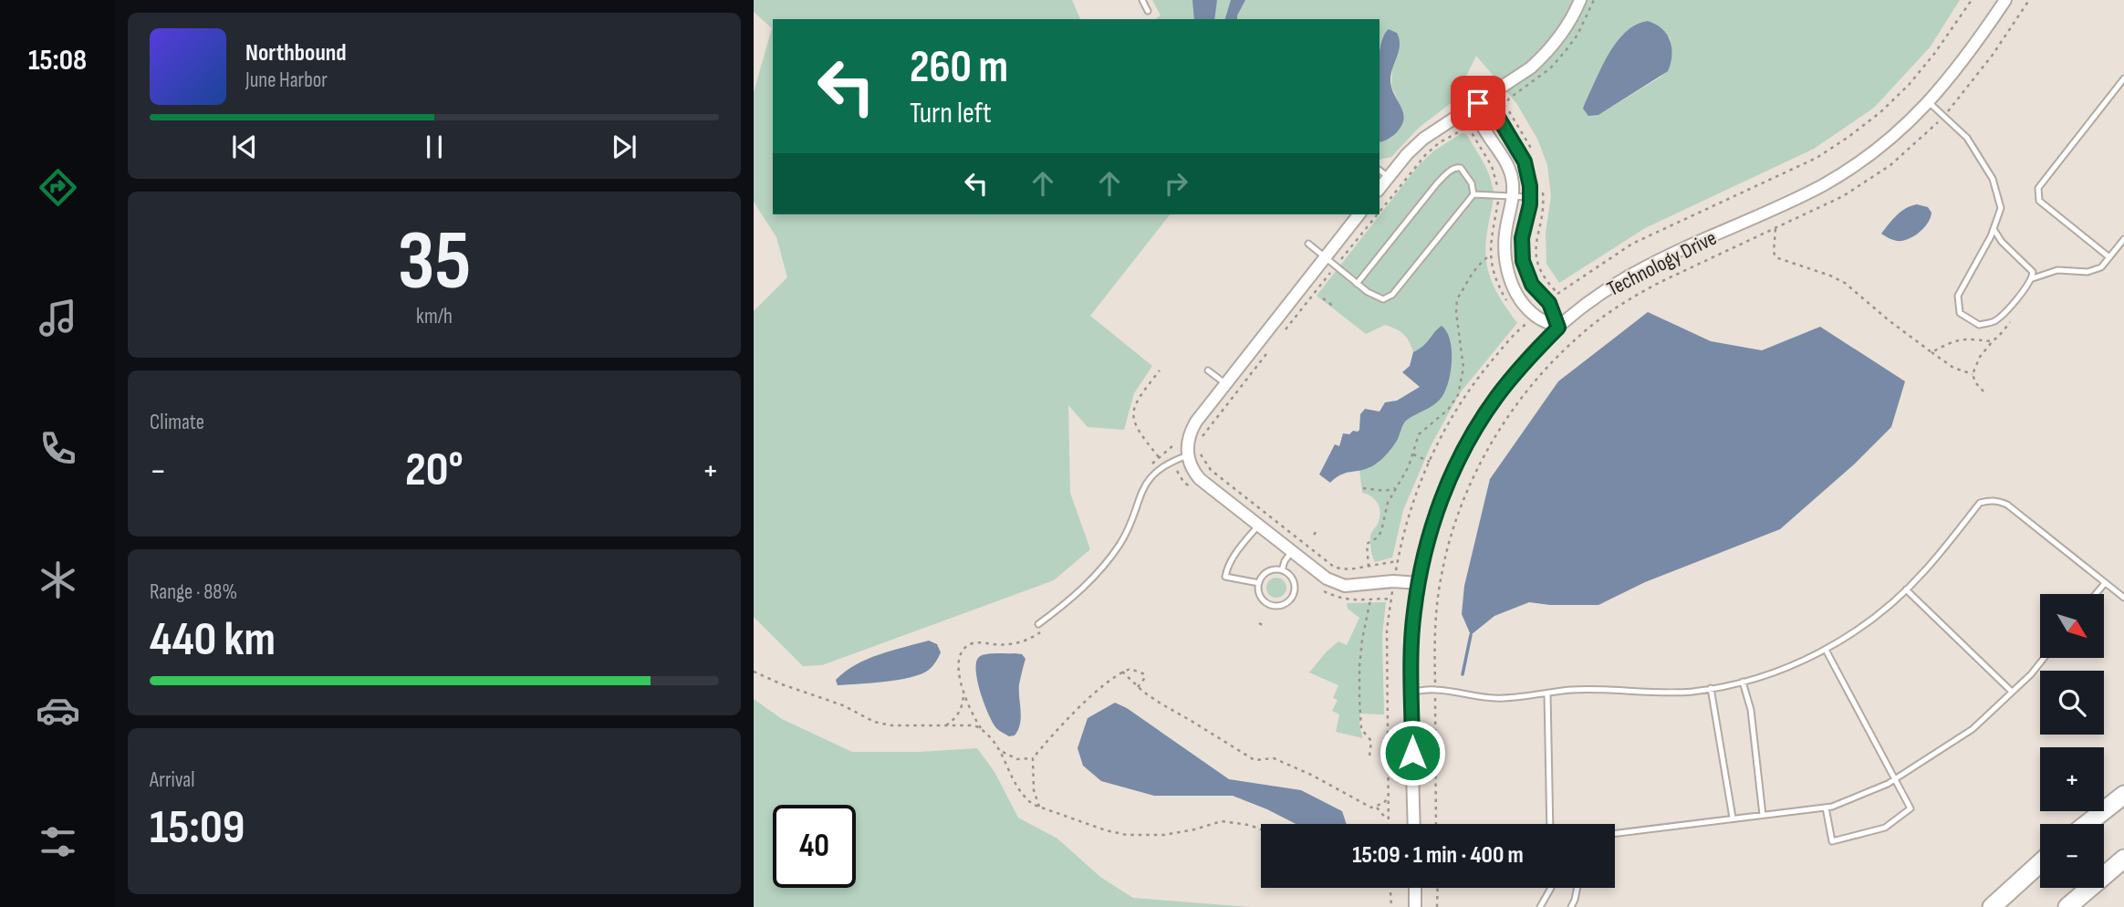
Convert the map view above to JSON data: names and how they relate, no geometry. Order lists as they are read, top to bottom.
{
  "streets": {
    "street": ["Technology Drive"]
  },
  "north": "bottom right",
  "page": {
    "tabs": "15:08",
    "turn": ["260 m", "Turn left"],
    "song": ["Northbound", "June Harbor"],
    "tile": [
      ["35", "km/h"],
      "Climate",
      ["Range · 88%", "440 km"],
      ["Arrival", "15:09"]
    ],
    "heat": ["−", "20°", "+"],
    "map_buttons": ["+", "−"],
    "limit": "40",
    "trip": "15:09 · 1 min · 400 m"
  }
}
